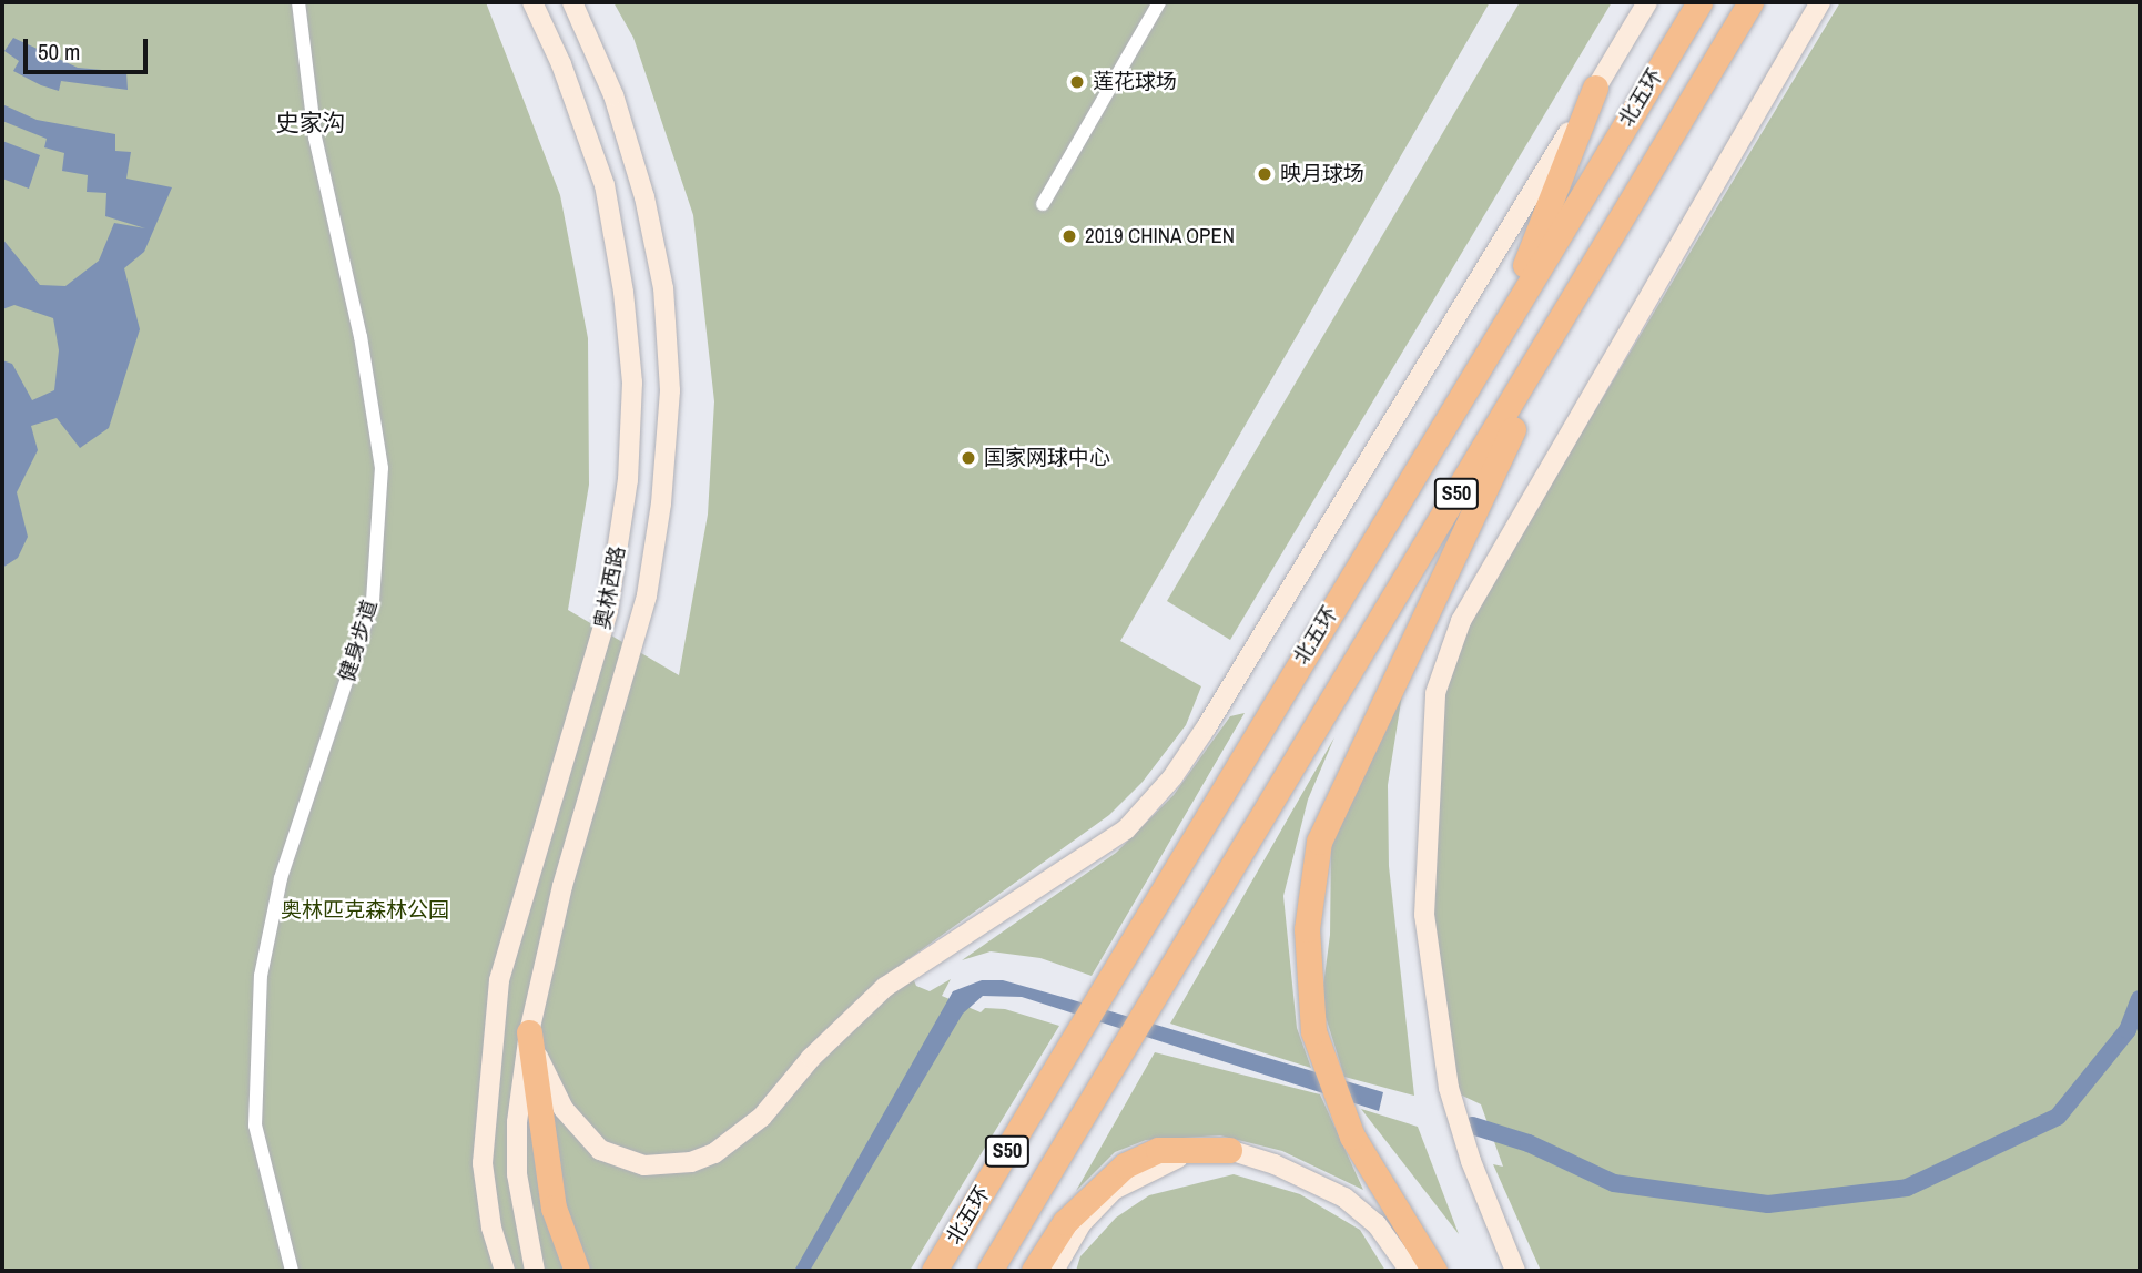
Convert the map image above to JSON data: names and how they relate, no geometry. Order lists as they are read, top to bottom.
{
  "streets": {
    "highway": ["北五环", "S50"],
    "street": ["奥林西路", "健身步道"]
  },
  "districts": ["史家沟"],
  "parks": ["奥林匹克森林公园"],
  "places": [
    "莲花球场",
    "映月球场",
    "2019 CHINA OPEN",
    "国家网球中心"
  ],
  "scale_bar": "50 m"
}
